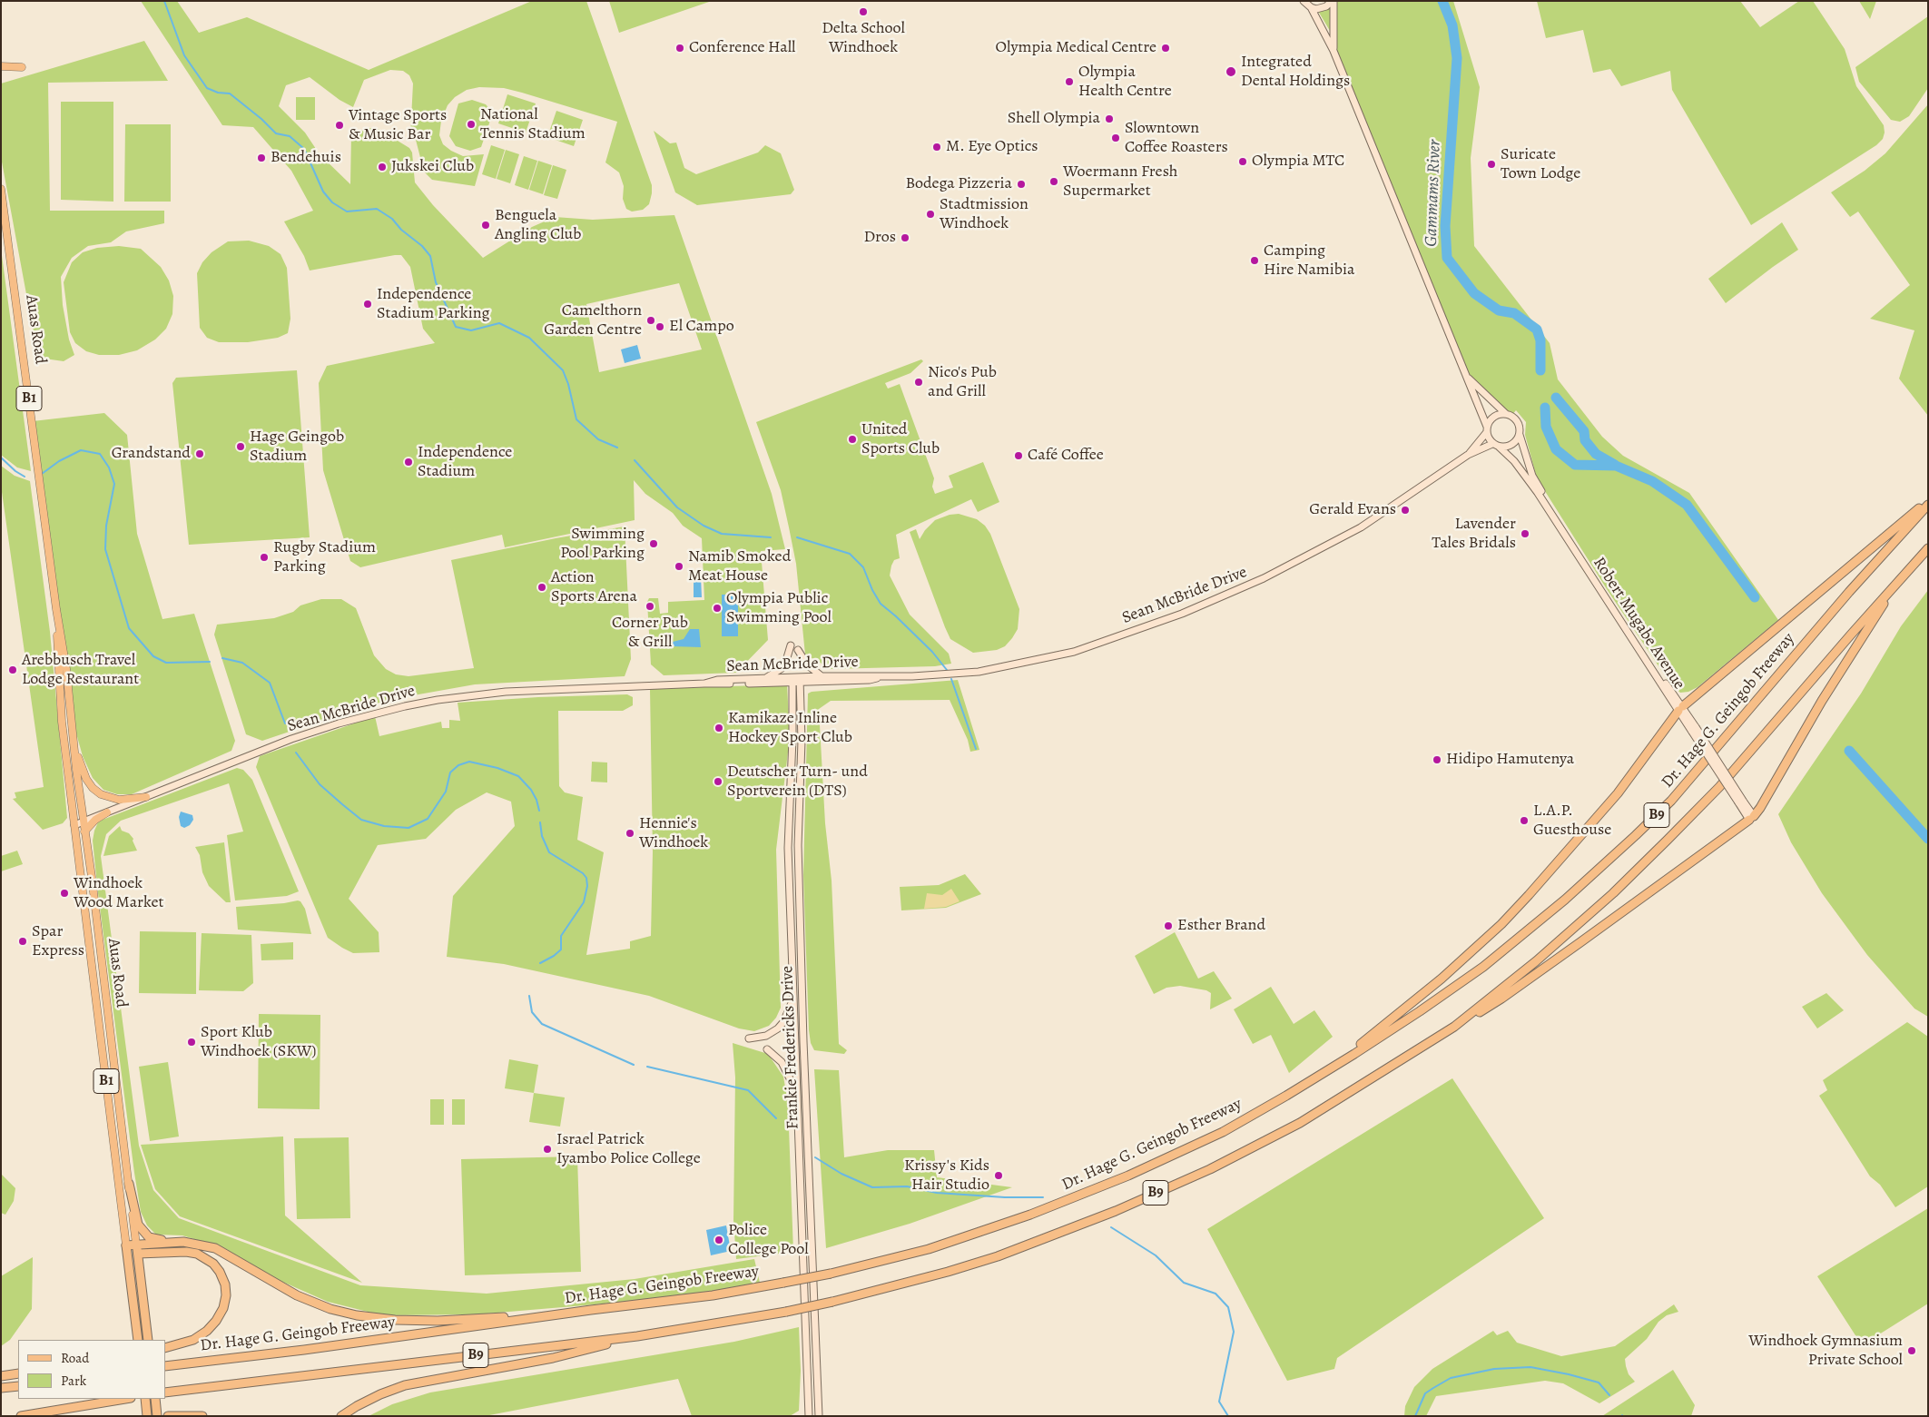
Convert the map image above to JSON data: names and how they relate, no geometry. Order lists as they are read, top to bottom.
{
  "streets": {
    "highway": [
      "Auas Road",
      "B1",
      "Dr. Hage G. Geingob Freeway",
      "B9"
    ],
    "main road": ["Sean McBride Drive", "Robert Mugabe Avenue", "Frankie Fredericks Drive"]
  },
  "crossings": [
    ["Auas Road", "Sean McBride Drive"],
    ["Sean McBride Drive", "Robert Mugabe Avenue"],
    ["Sean McBride Drive", "Frankie Fredericks Drive"]
  ],
  "water": ["Gammams River"],
  "places": [
    "Delta School Windhoek",
    "Conference Hall",
    "Olympia Medical Centre",
    "Integrated Dental Holdings",
    "Olympia Health Centre",
    "Shell Olympia",
    "National Tennis Stadium",
    "Vintage Sports & Music Bar",
    "Slowntown Coffee Roasters",
    "M. Eye Optics",
    "Bendehuis",
    "Olympia MTC",
    "Suricate Town Lodge",
    "Jukskei Club",
    "Woermann Fresh Supermarket",
    "Bodega Pizzeria",
    "Stadtmission Windhoek",
    "Benguela Angling Club",
    "Dros",
    "Camping Hire Namibia",
    "Independence Stadium Parking",
    "Camelthorn Garden Centre",
    "El Campo",
    "Nico's Pub and Grill",
    "United Sports Club",
    "Hage Geingob Stadium",
    "Grandstand",
    "Café Coffee",
    "Independence Stadium",
    "Gerald Evans",
    "Lavender Tales Bridals",
    "Swimming Pool Parking",
    "Rugby Stadium Parking",
    "Namib Smoked Meat House",
    "Action Sports Arena",
    "Corner Pub & Grill",
    "Olympia Public Swimming Pool",
    "Arebbusch Travel Lodge Restaurant",
    "Kamikaze Inline Hockey Sport Club",
    "Hidipo Hamutenya",
    "Deutscher Turn- und Sportverein (DTS)",
    "L.A.P. Guesthouse",
    "Hennie's Windhoek",
    "Windhoek Wood Market",
    "Esther Brand",
    "Spar Express",
    "Sport Klub Windhoek (SKW)",
    "Israel Patrick Iyambo Police College",
    "Krissy's Kids Hair Studio",
    "Police College Pool",
    "Windhoek Gymnasium Private School"
  ],
  "legend": ["Road", "Park"]
}
